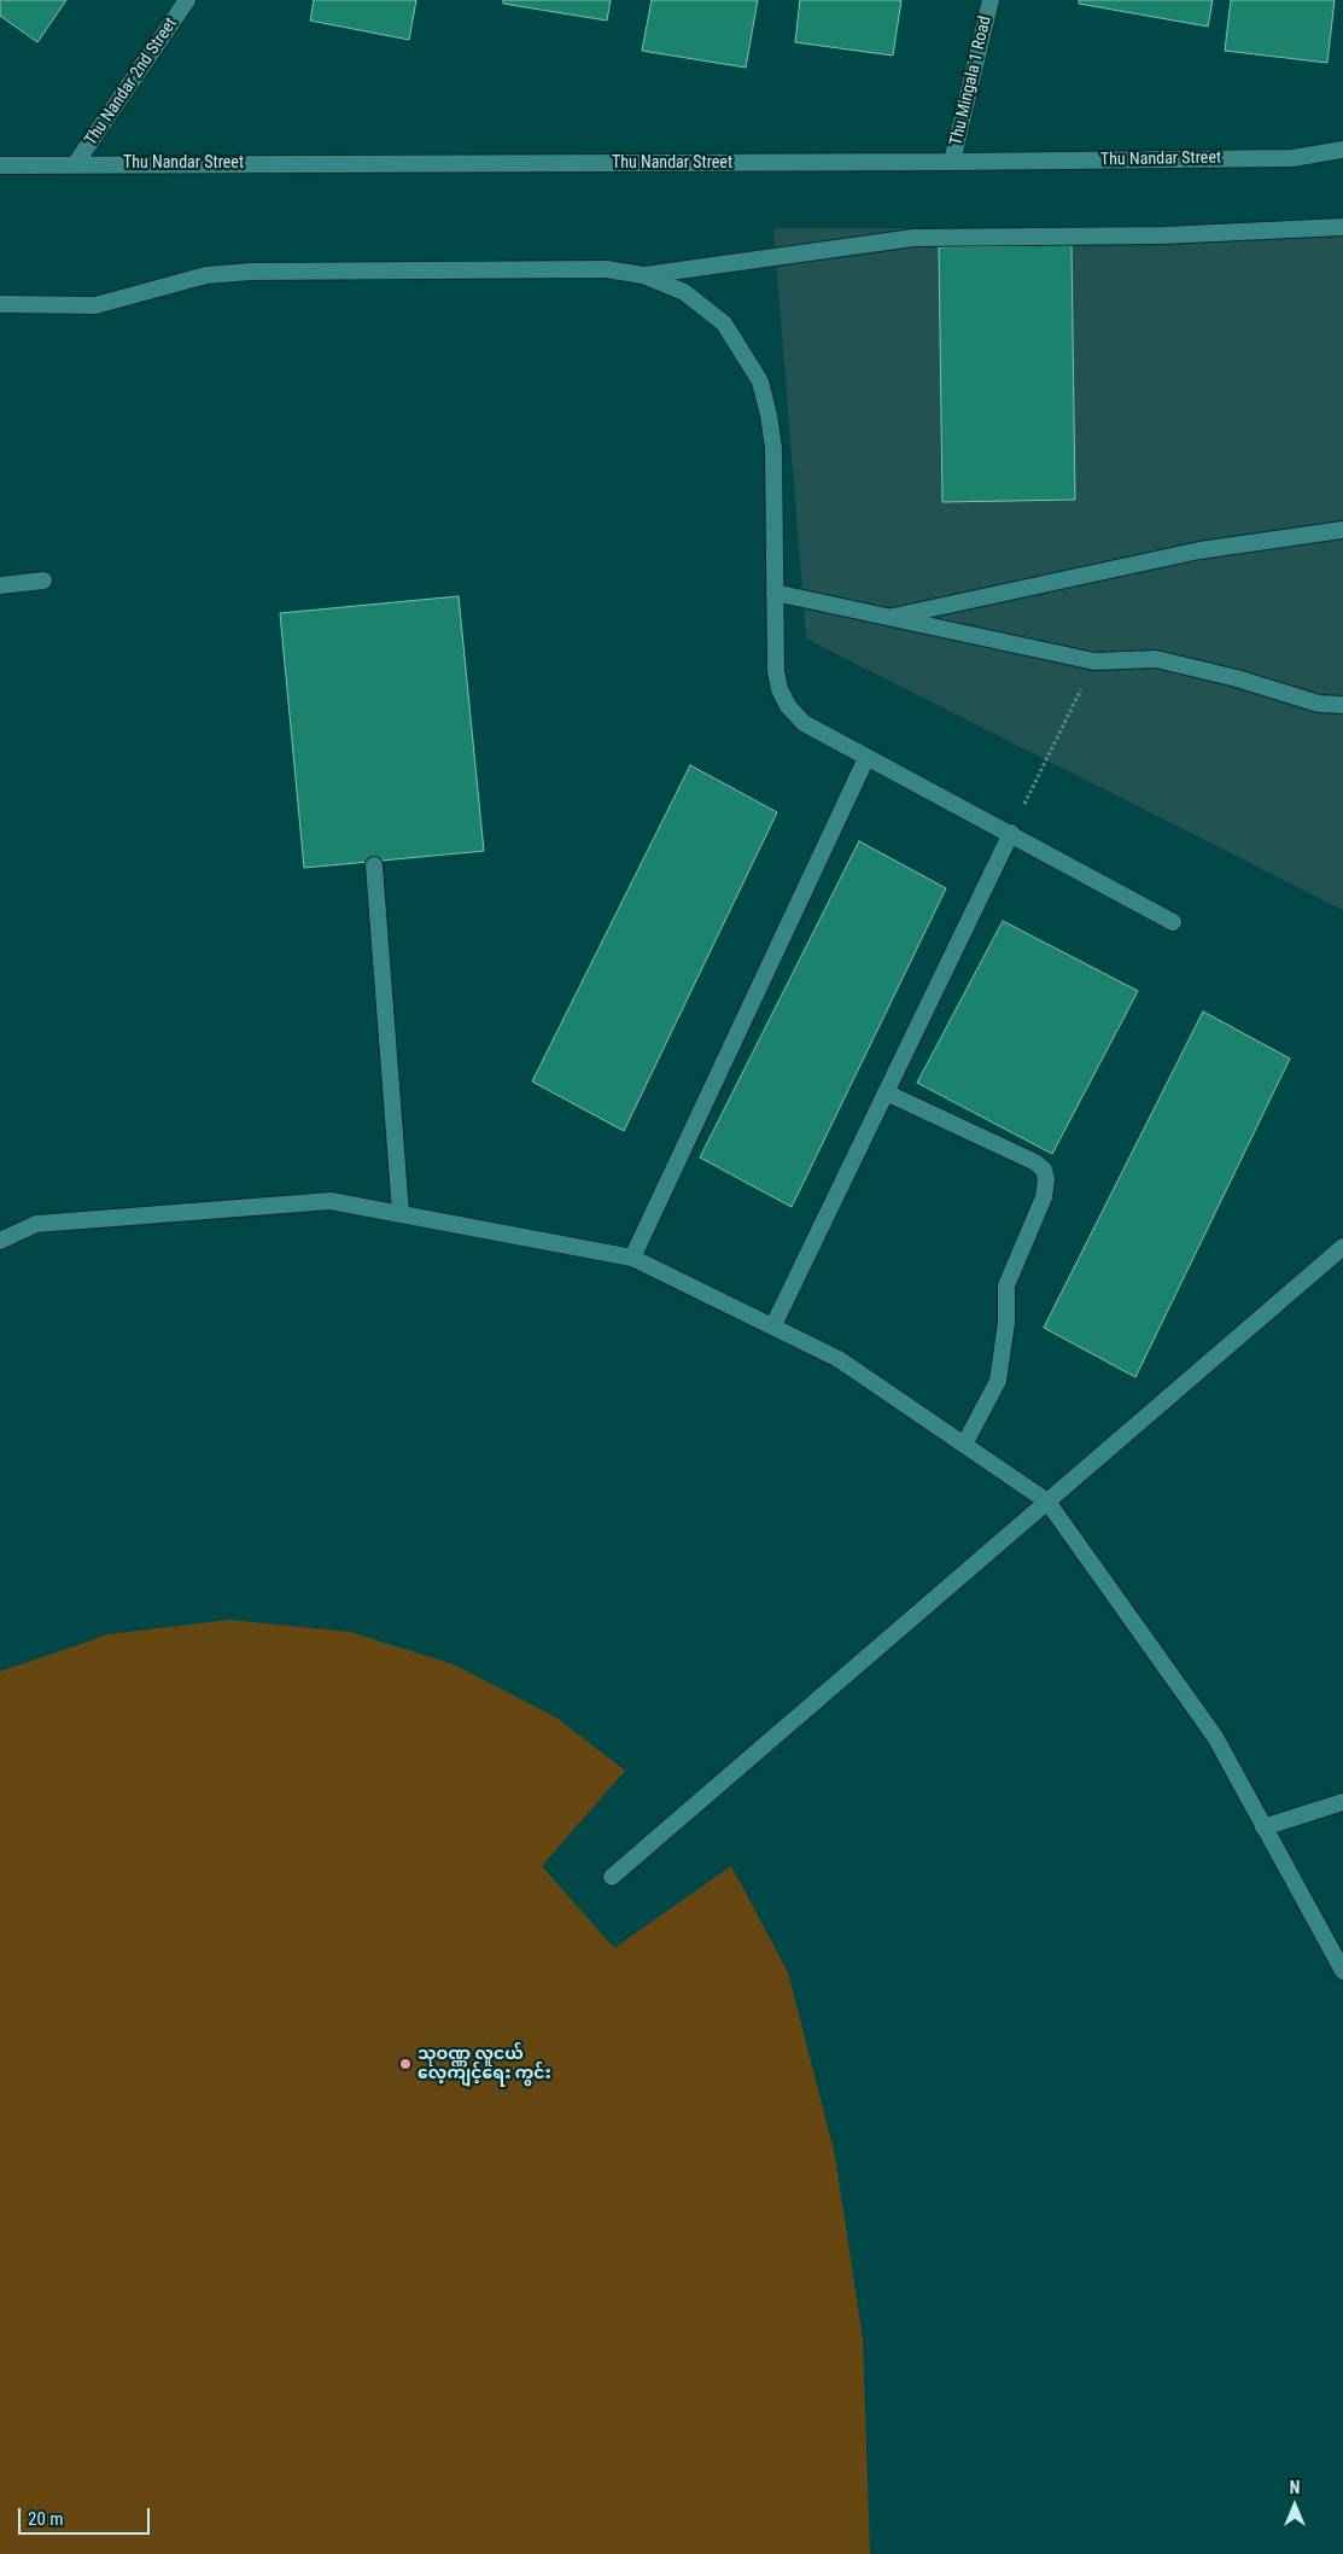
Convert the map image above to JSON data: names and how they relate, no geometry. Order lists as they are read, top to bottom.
{
  "streets": {
    "street": ["Thu Mingala 1 Road", "Thu Nandar 2nd Street", "Thu Nandar Street"]
  },
  "crossings": [
    ["Thu Mingala 1 Road", "Thu Nandar Street"],
    ["Thu Nandar 2nd Street", "Thu Nandar Street"]
  ],
  "places": ["သုဝဏ္ဏ လူငယ် လေ့ကျင့်ရေး ကွင်း"],
  "scale_bar": "20 m",
  "north": "top"
}
